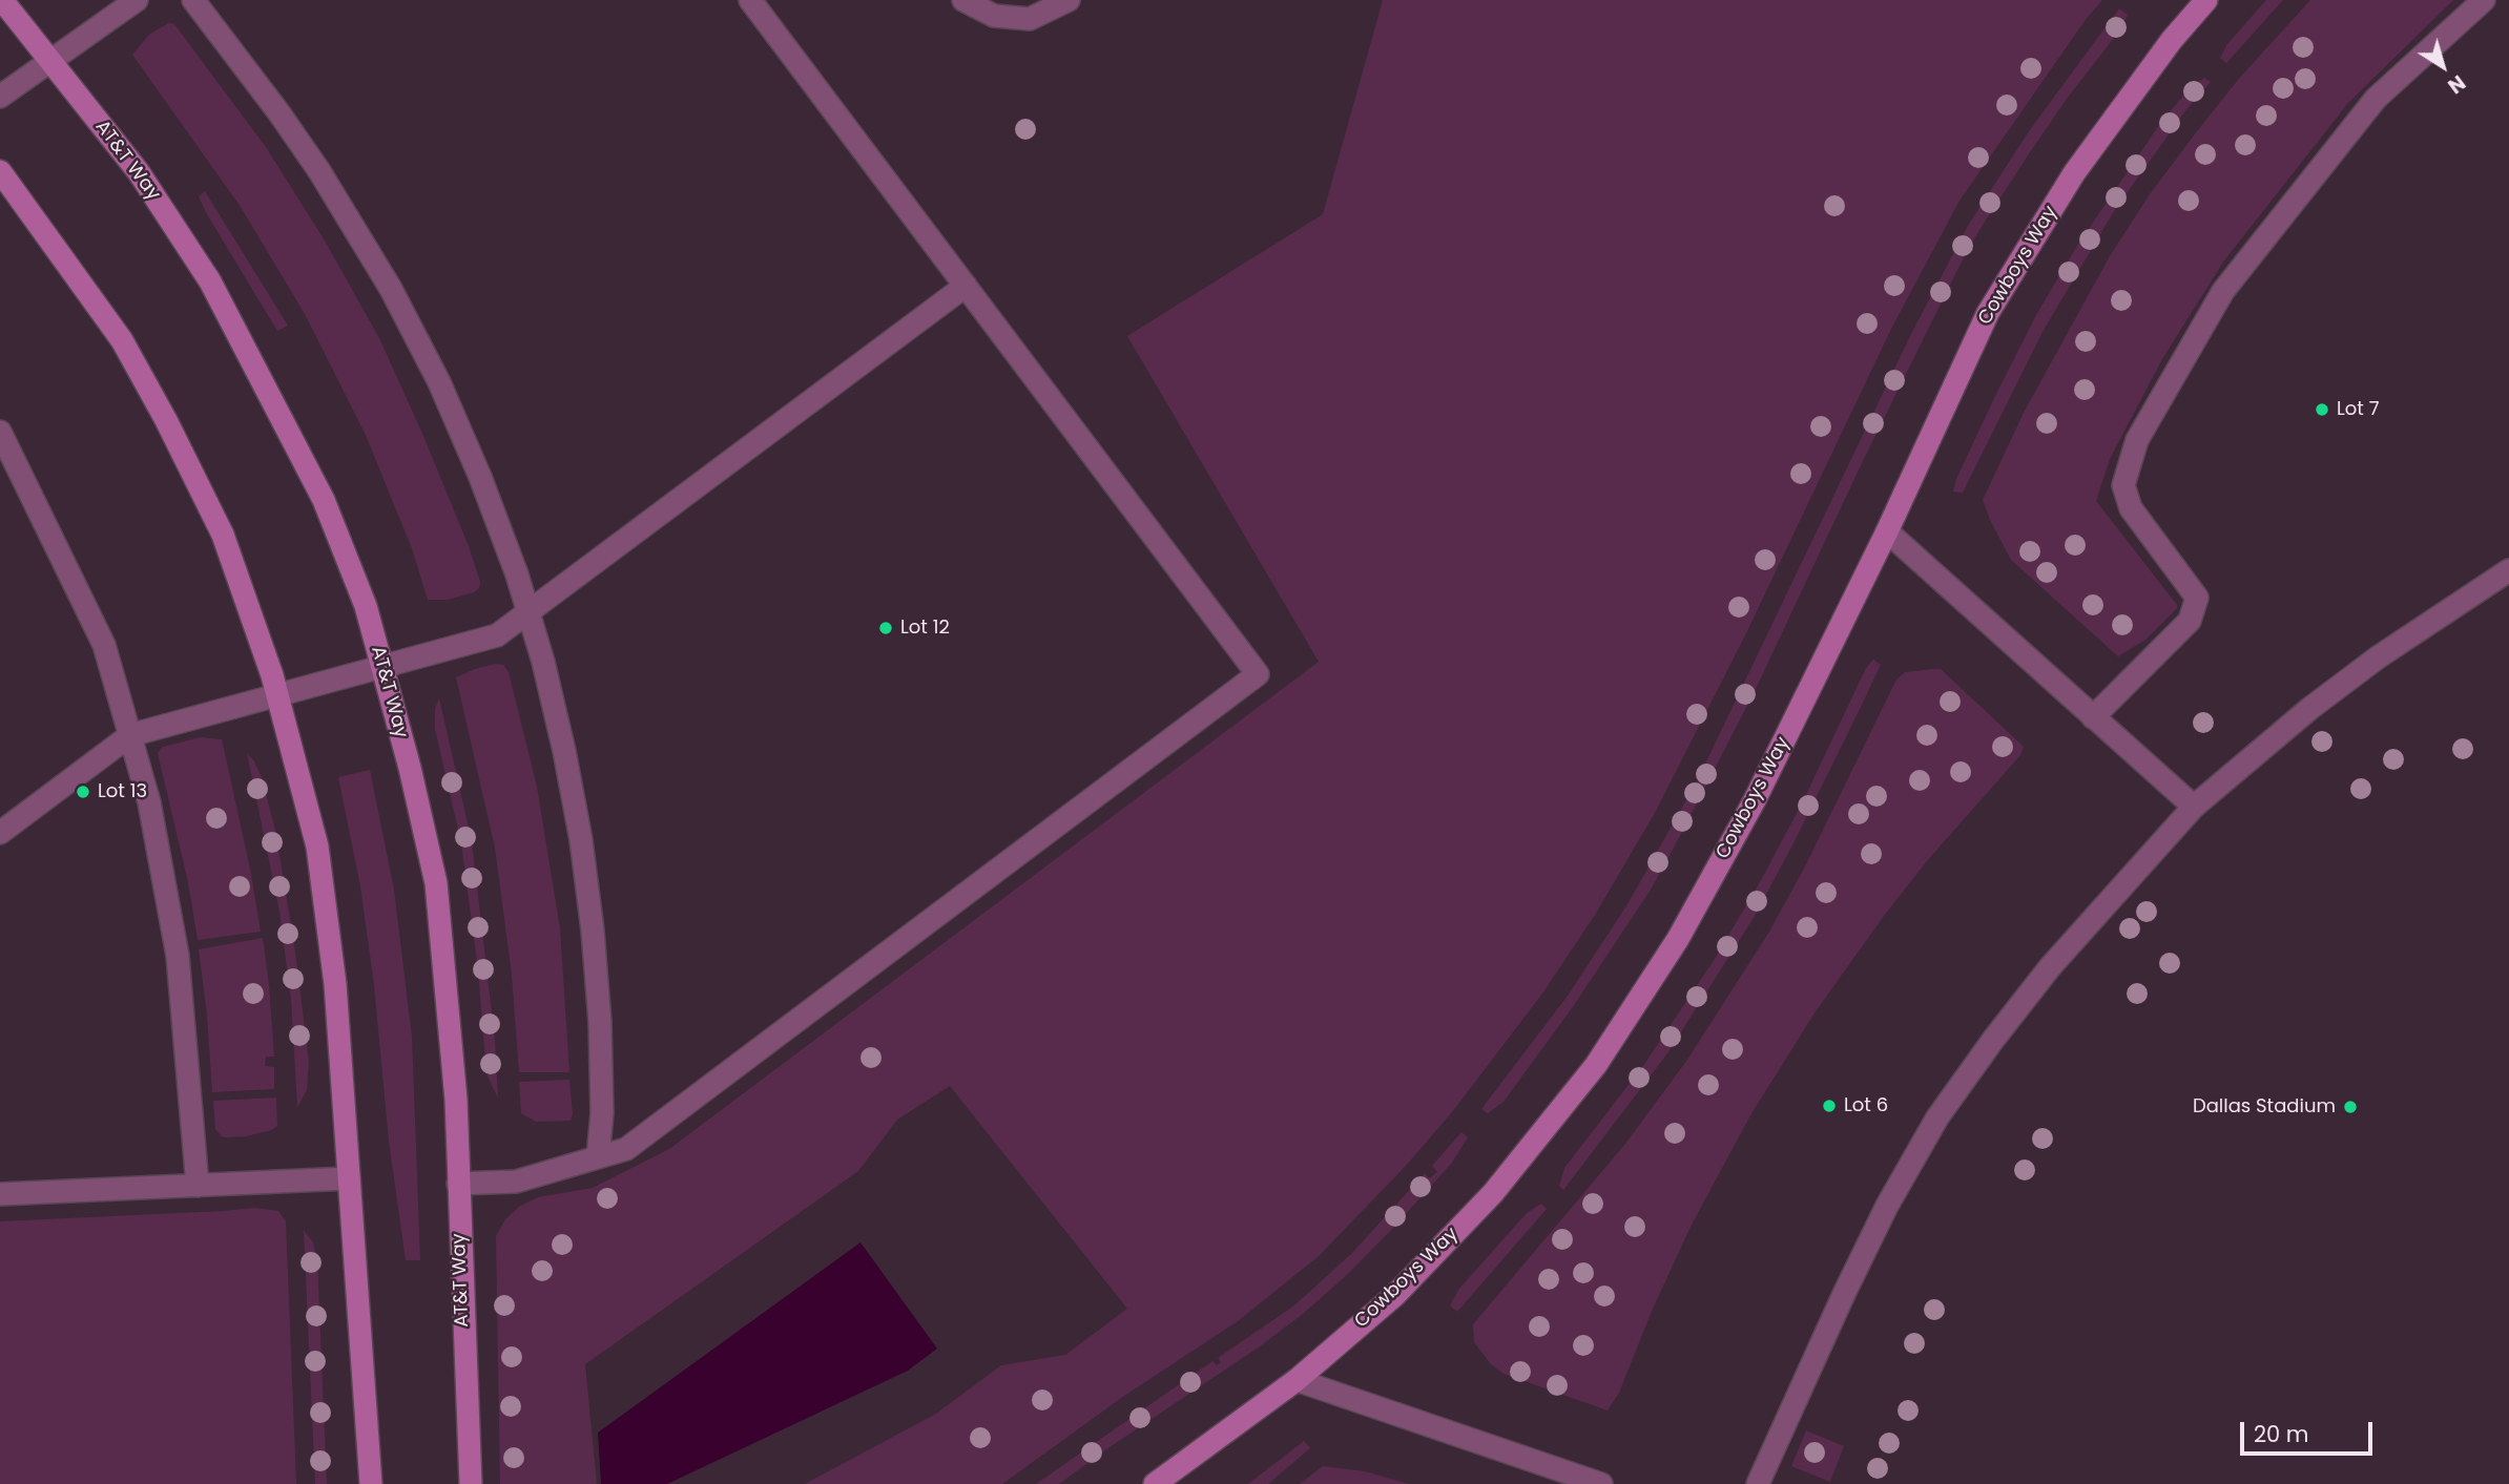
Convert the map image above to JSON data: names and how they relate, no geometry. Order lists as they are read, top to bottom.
{
  "streets": {
    "main road": ["AT&T Way", "Cowboys Way"]
  },
  "places": [
    "Lot 7",
    "Lot 12",
    "Lot 13",
    "Lot 6",
    "Dallas Stadium"
  ],
  "scale_bar": "20 m",
  "north": "bottom right"
}
